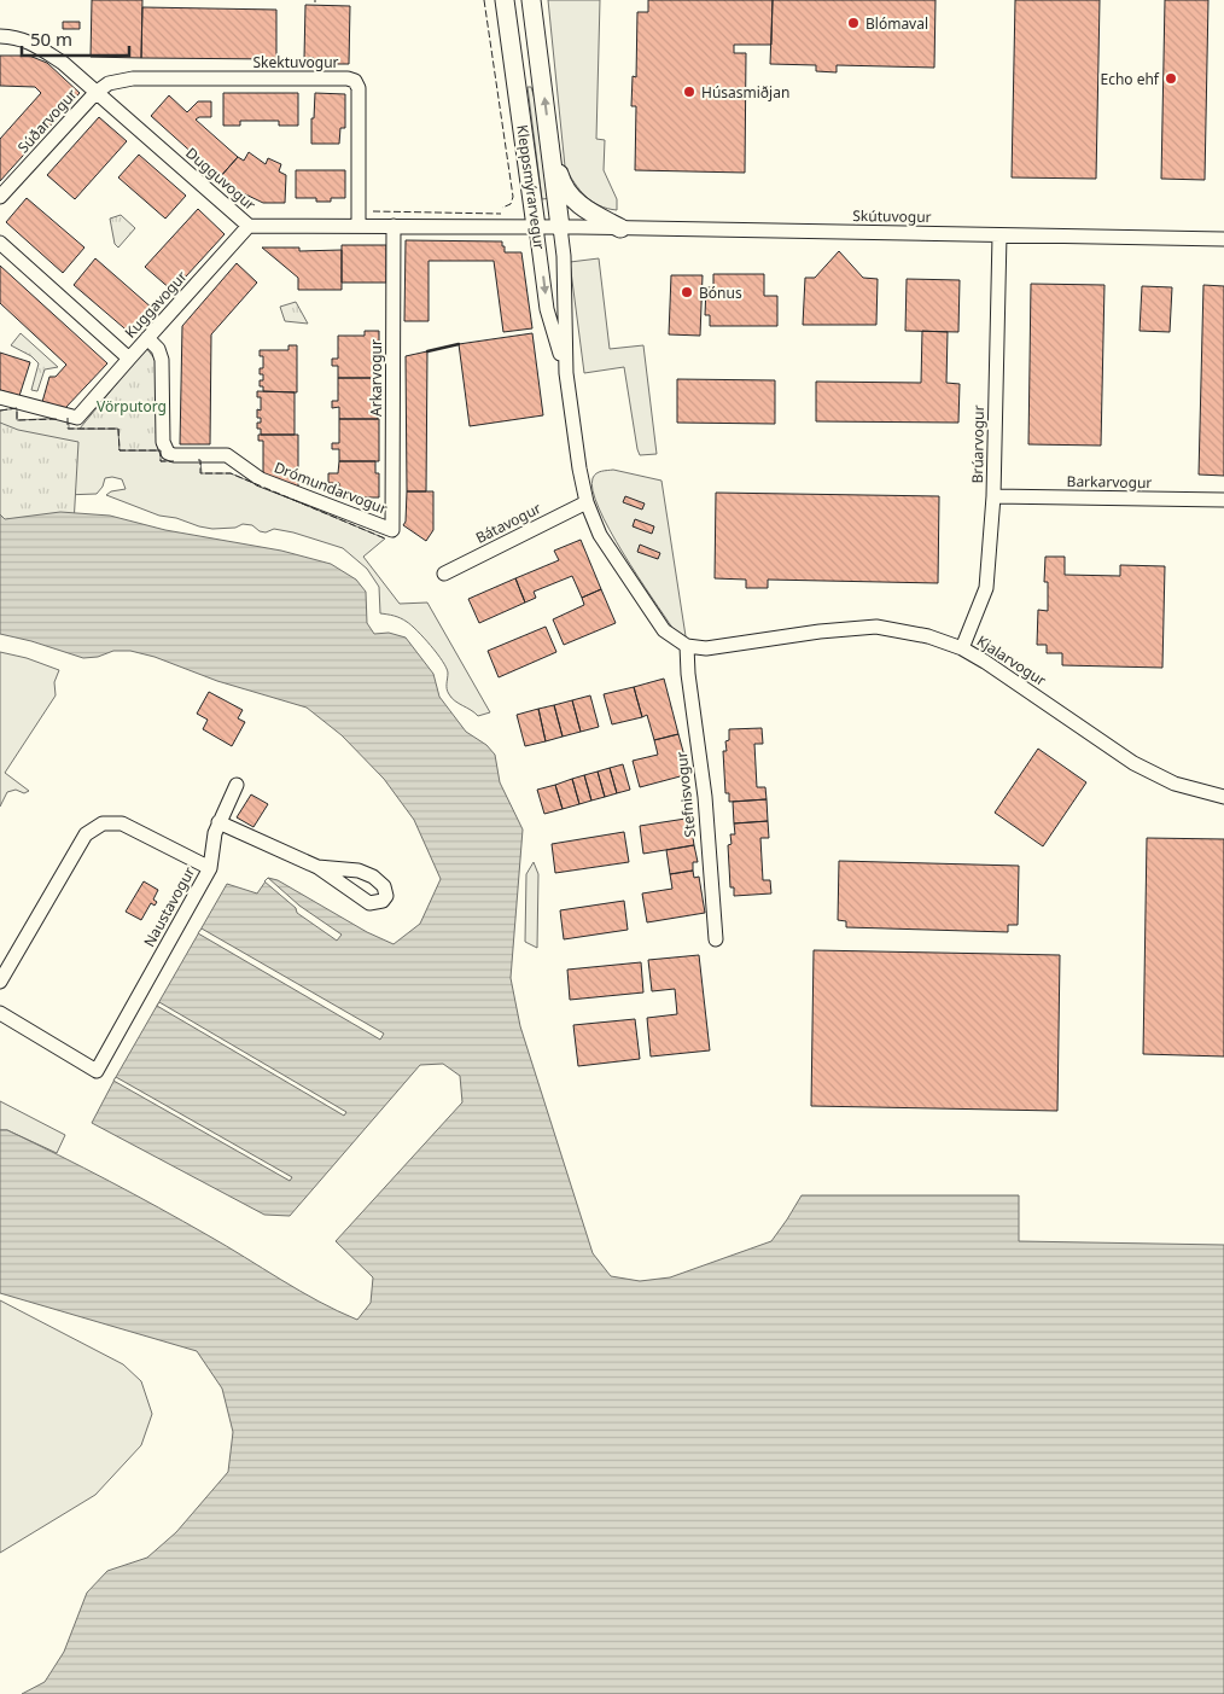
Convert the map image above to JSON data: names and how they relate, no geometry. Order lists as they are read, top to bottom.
{
  "streets": {
    "street": [
      "Skektuvogur",
      "Súðarvogur",
      "Dugguvogur",
      "Kleppsmýrarvegur",
      "Skútuvogur",
      "Kuggavogur",
      "Arkarvogur",
      "Brúarvogur",
      "Barkarvogur",
      "Drómundarvogur",
      "Bátavogur",
      "Kjalarvogur",
      "Stefnisvogur",
      "Naustavogur"
    ]
  },
  "crossings": [
    ["Skektuvogur", "Súðarvogur"],
    ["Skektuvogur", "Dugguvogur"],
    ["Súðarvogur", "Dugguvogur"],
    ["Dugguvogur", "Kleppsmýrarvegur"],
    ["Dugguvogur", "Kuggavogur"],
    ["Dugguvogur", "Arkarvogur"],
    ["Kleppsmýrarvegur", "Skútuvogur"],
    ["Kleppsmýrarvegur", "Bátavogur"],
    ["Kleppsmýrarvegur", "Kjalarvogur"],
    ["Kleppsmýrarvegur", "Stefnisvogur"],
    ["Skútuvogur", "Brúarvogur"],
    ["Kuggavogur", "Drómundarvogur"],
    ["Arkarvogur", "Drómundarvogur"],
    ["Brúarvogur", "Barkarvogur"],
    ["Brúarvogur", "Kjalarvogur"],
    ["Kjalarvogur", "Stefnisvogur"]
  ],
  "parks": ["Vörputorg"],
  "places": [
    "Blómaval",
    "Echo ehf",
    "Húsasmiðjan",
    "Bónus"
  ],
  "scale_bar": "50 m"
}
